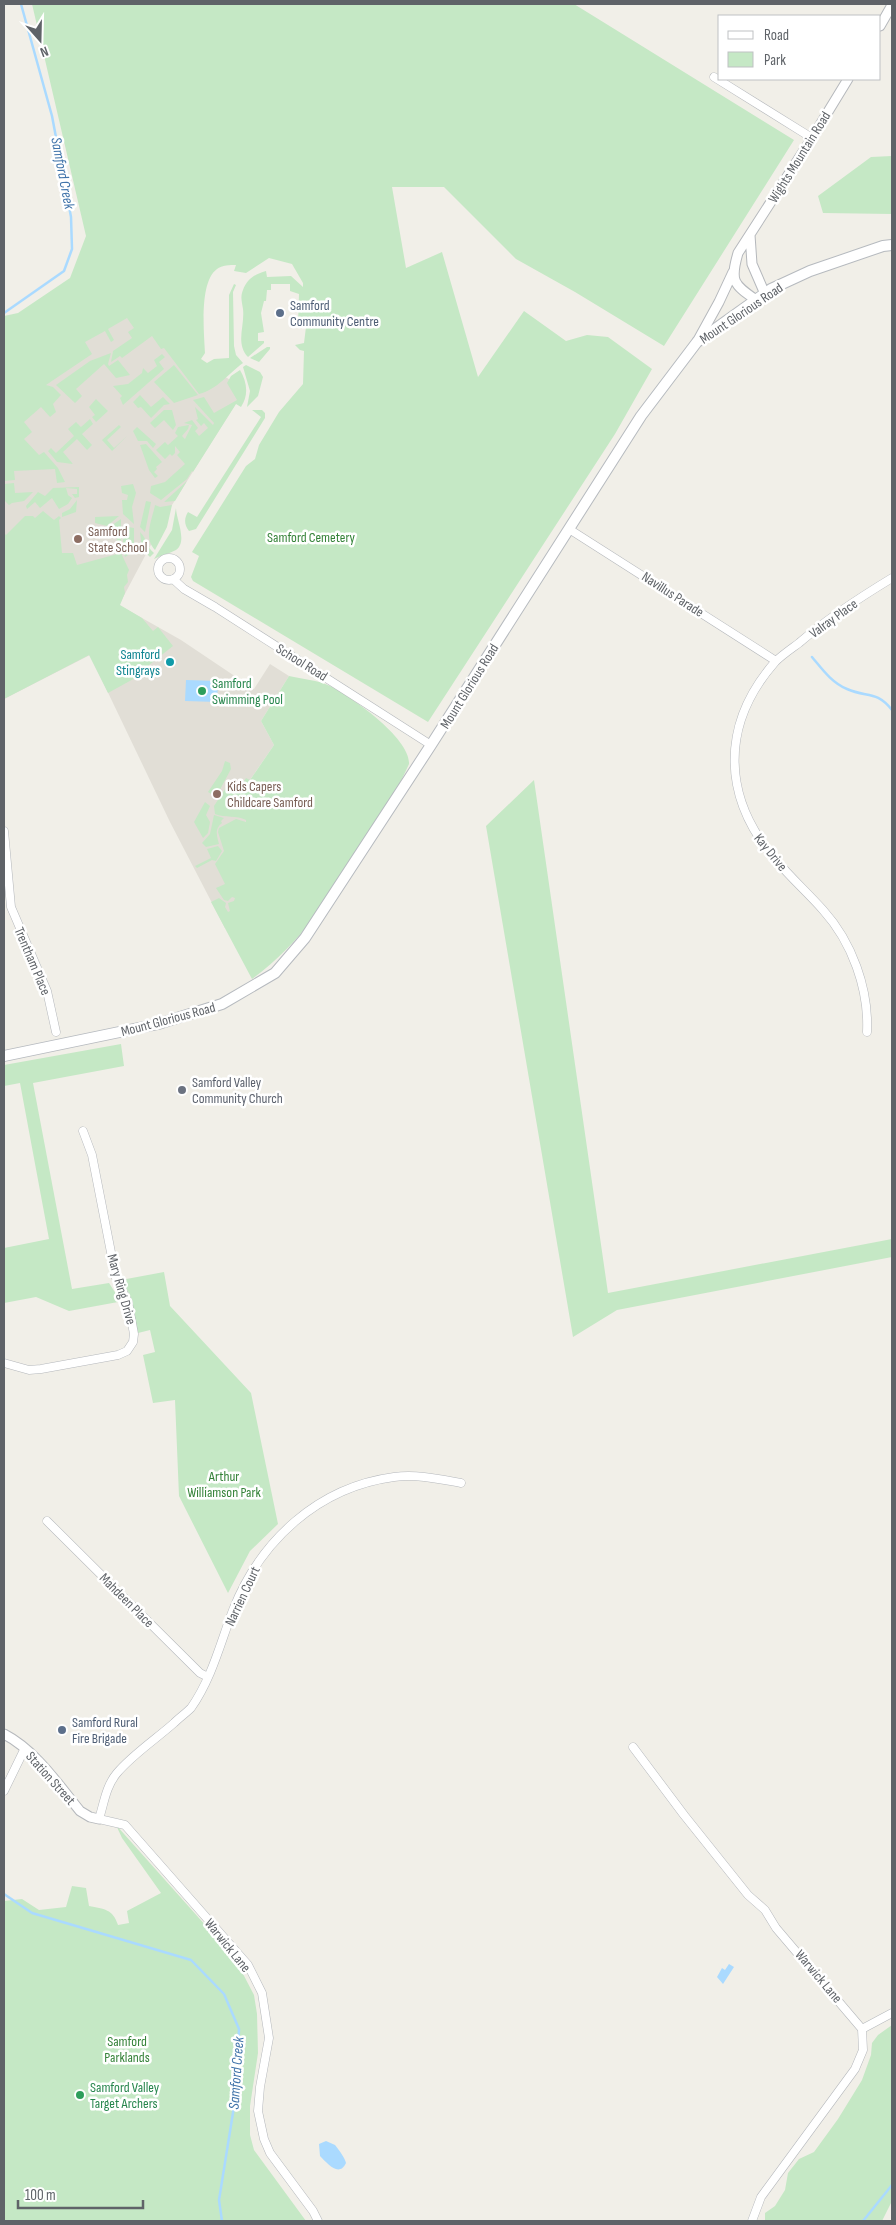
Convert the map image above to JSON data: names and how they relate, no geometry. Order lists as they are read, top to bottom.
{
  "streets": {
    "main road": ["Mount Glorious Road"],
    "street": [
      "Wights Mountain Road",
      "Navillus Parade",
      "Valray Place",
      "School Road",
      "Kay Drive",
      "Trentham Place",
      "Mary Ring Drive",
      "Narrien Court",
      "Mahdeen Place",
      "Station Street",
      "Warwick Lane"
    ]
  },
  "crossings": [
    ["Wights Mountain Road", "Mount Glorious Road"],
    ["Mount Glorious Road", "Navillus Parade"],
    ["Mount Glorious Road", "School Road"],
    ["Navillus Parade", "Valray Place"],
    ["Navillus Parade", "Kay Drive"],
    ["Valray Place", "Kay Drive"],
    ["Narrien Court", "Mahdeen Place"],
    ["Narrien Court", "Station Street"],
    ["Narrien Court", "Warwick Lane"],
    ["Station Street", "Warwick Lane"]
  ],
  "water": ["Samford Creek"],
  "parks": ["Samford Cemetery", "Arthur Williamson Park", "Samford Parklands"],
  "places": [
    "Samford Community Centre",
    "Samford State School",
    "Samford Stingrays",
    "Samford Swimming Pool",
    "Kids Capers Childcare Samford",
    "Samford Valley Community Church",
    "Samford Rural Fire Brigade",
    "Samford Valley Target Archers"
  ],
  "legend": ["Road", "Park"],
  "scale_bar": "100 m",
  "north": "bottom"
}
